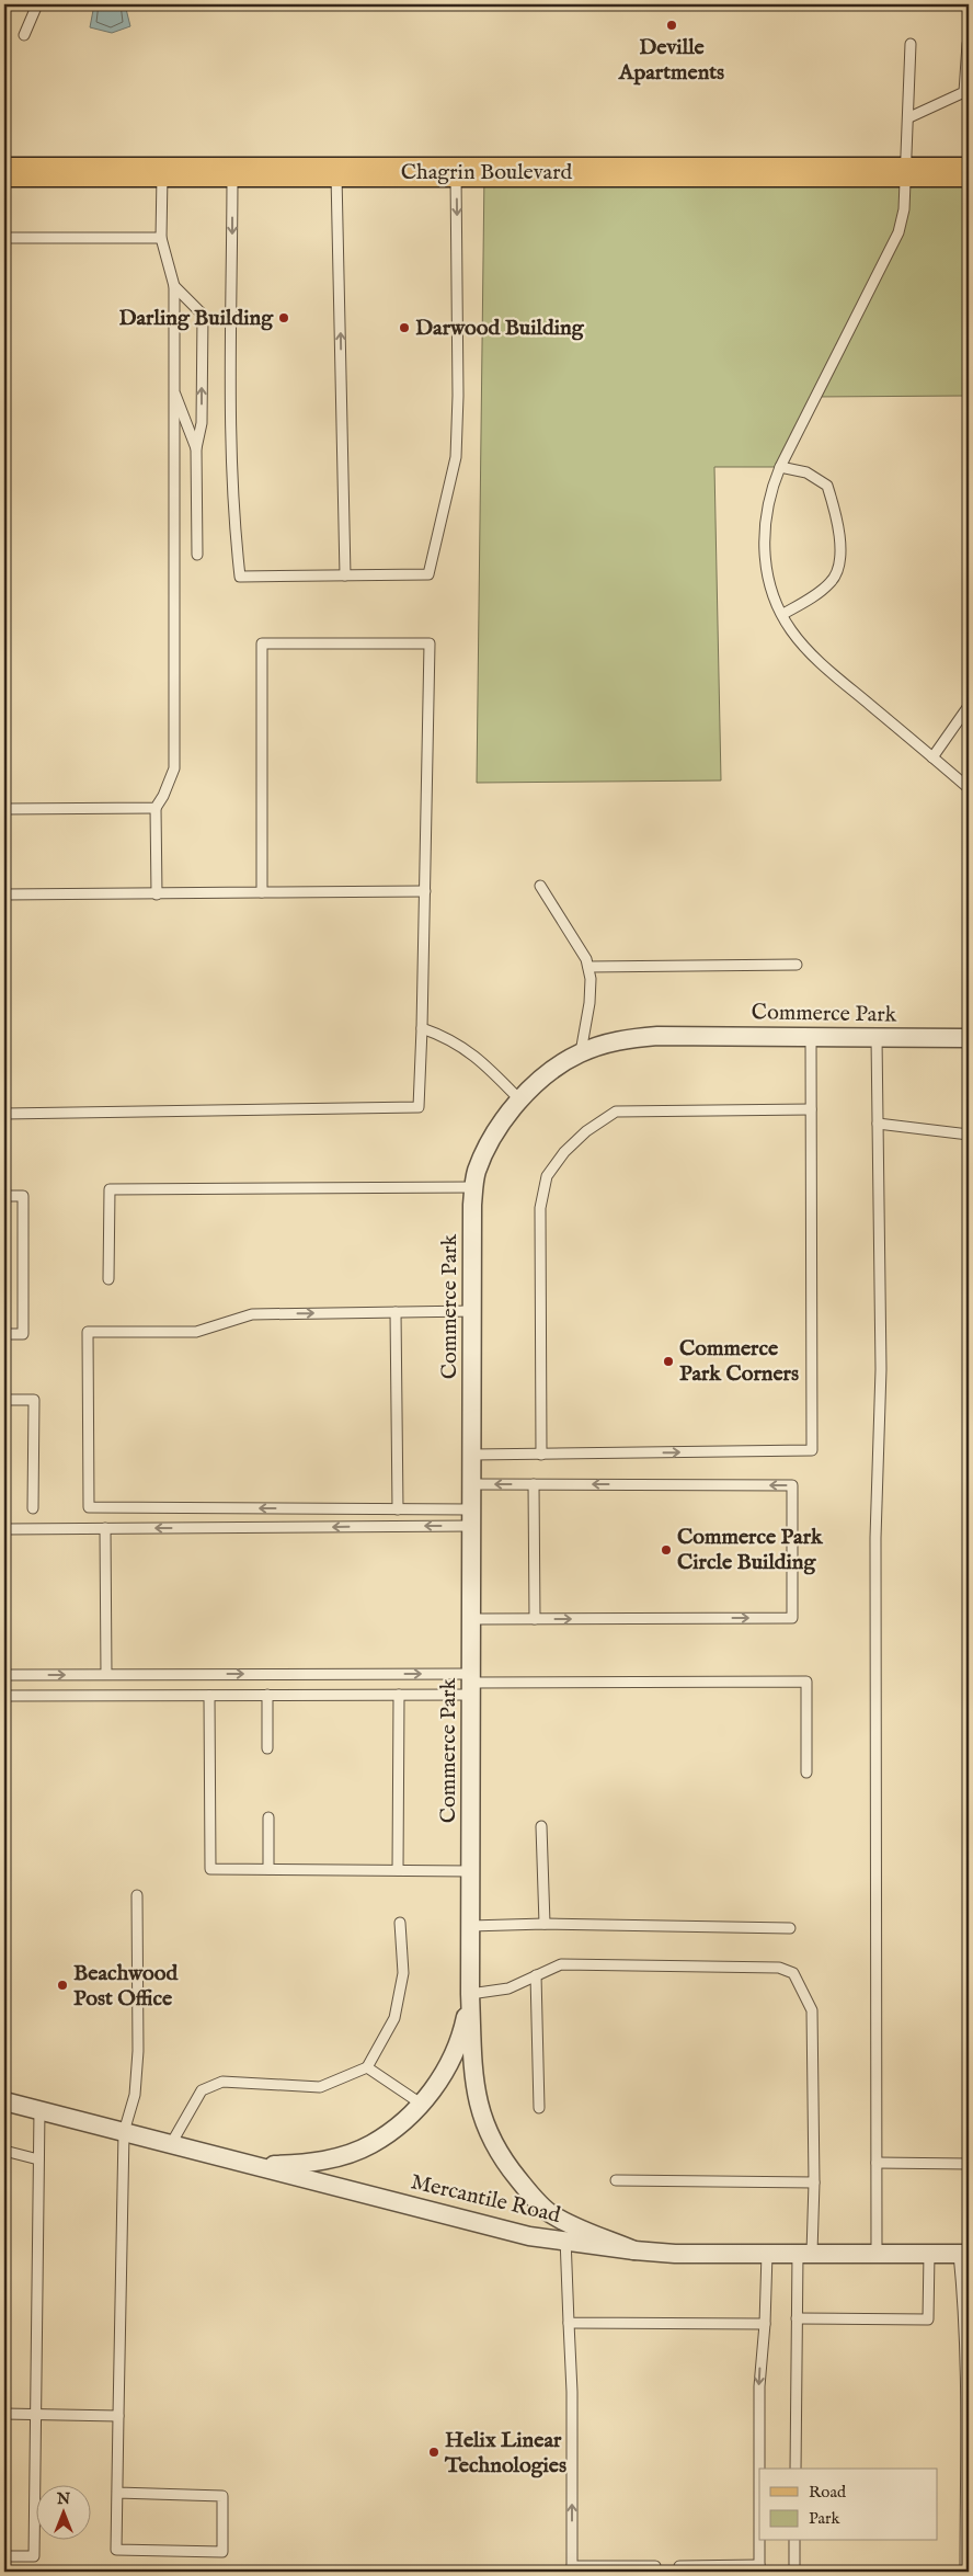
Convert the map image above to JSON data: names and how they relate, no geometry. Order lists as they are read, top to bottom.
{
  "streets": {
    "main road": ["Chagrin Boulevard"],
    "street": ["Commerce Park", "Mercantile Road"]
  },
  "crossings": [
    ["Commerce Park", "Mercantile Road"]
  ],
  "places": [
    "Deville Apartments",
    "Darling Building",
    "Darwood Building",
    "Commerce Park Corners",
    "Commerce Park Circle Building",
    "Beachwood Post Office",
    "Helix Linear Technologies"
  ],
  "legend": ["Road", "Park"],
  "north": "top"
}
